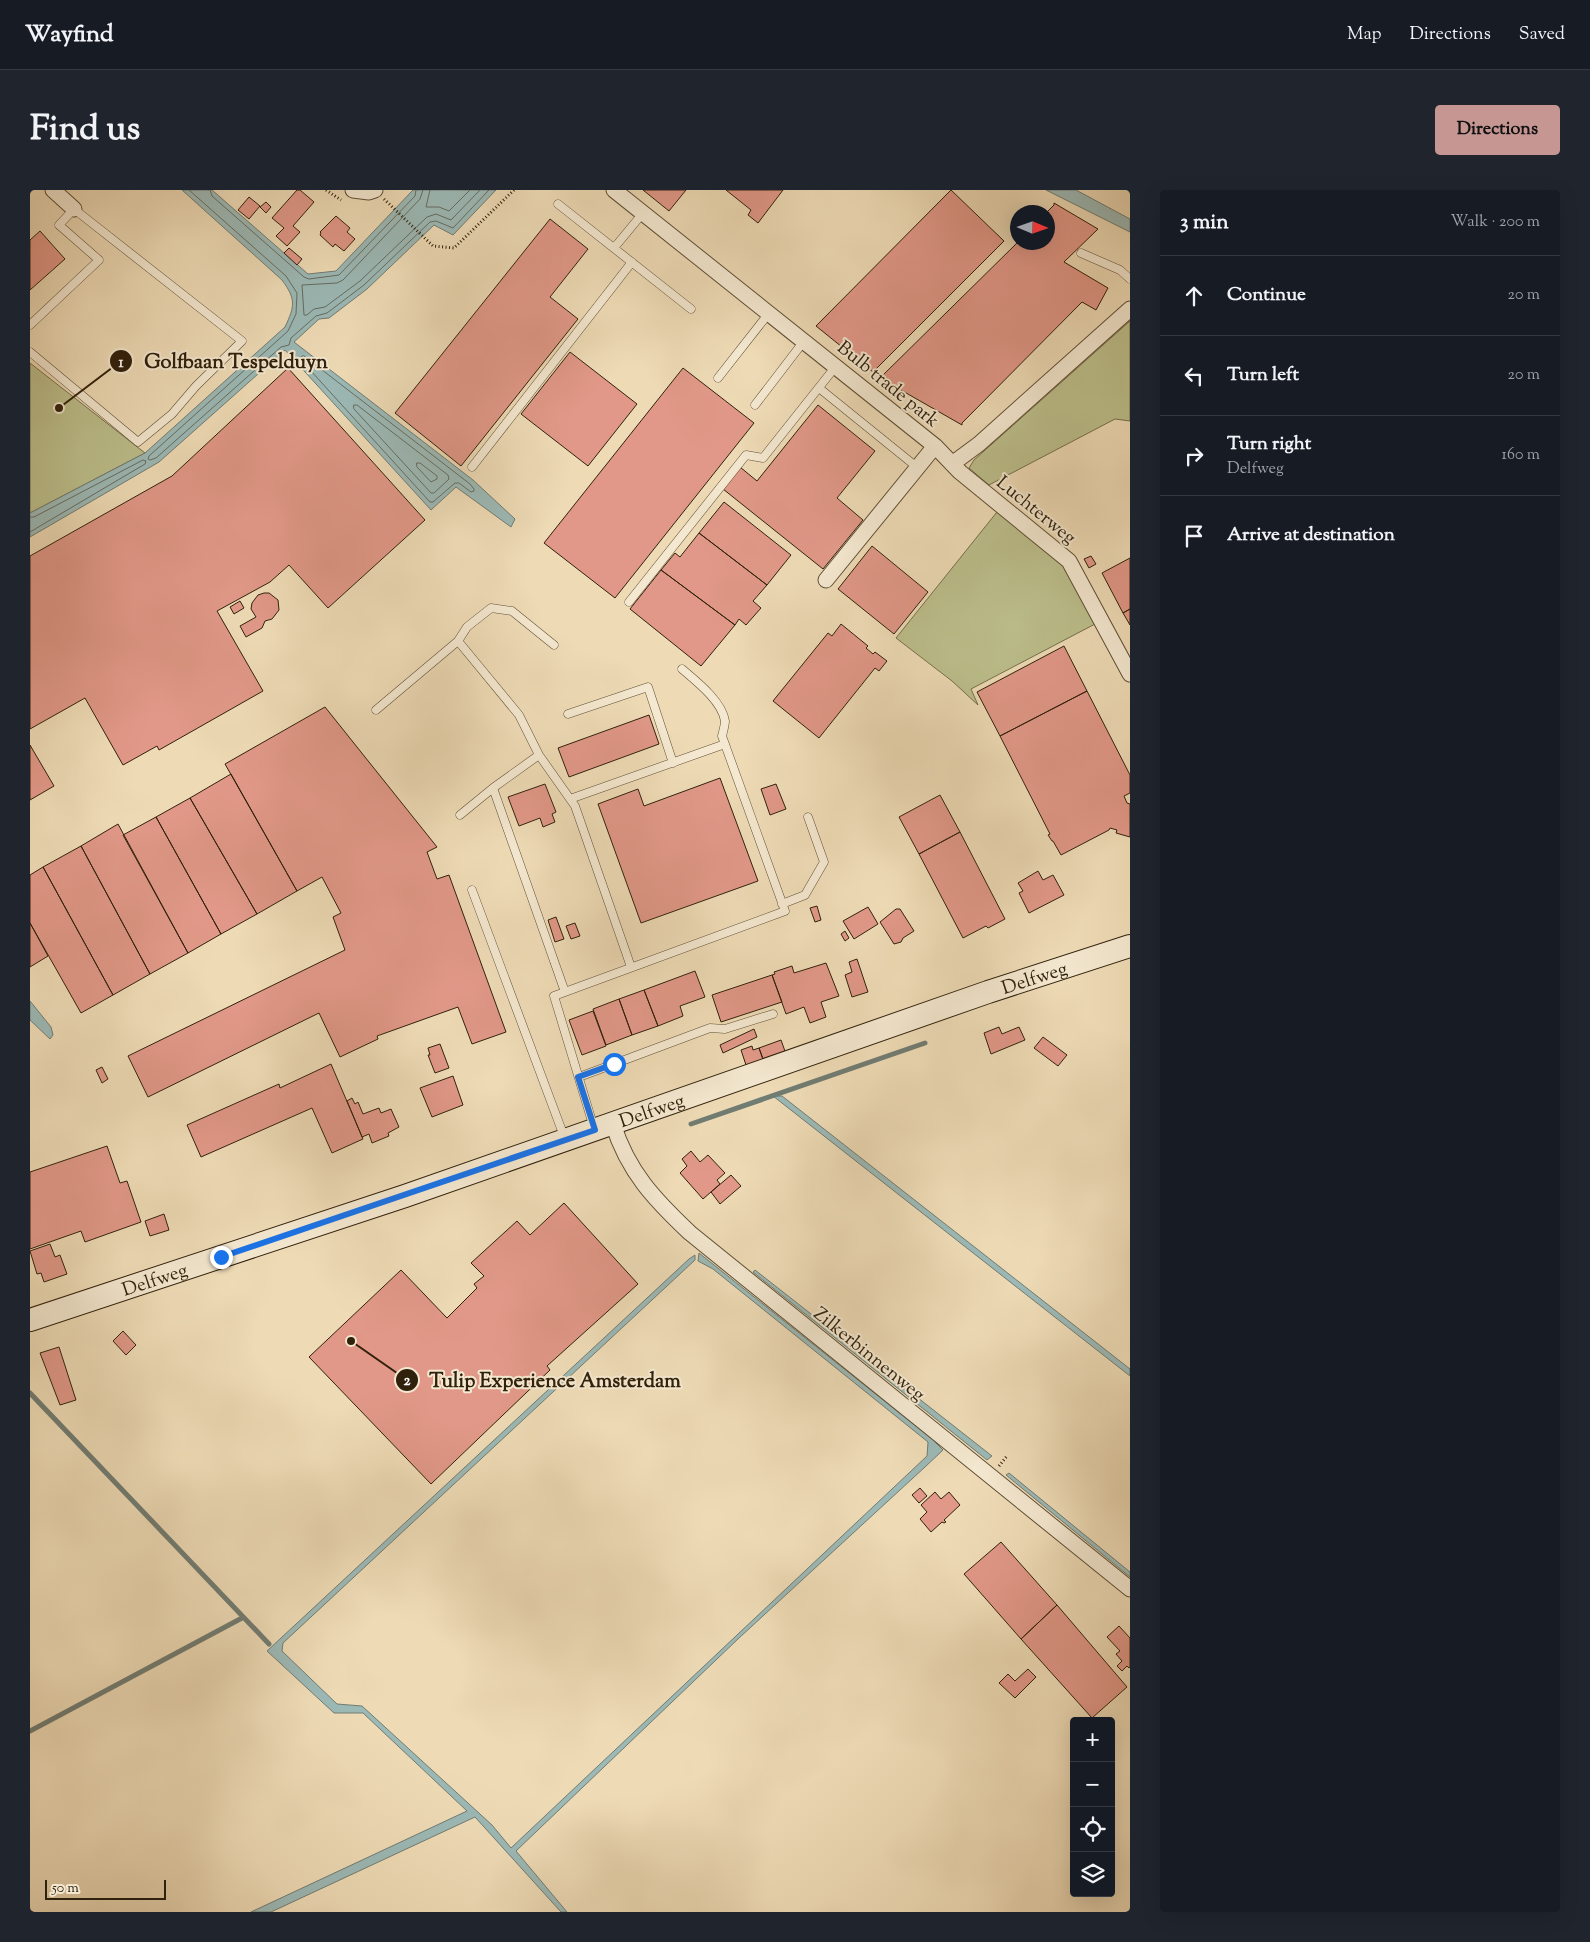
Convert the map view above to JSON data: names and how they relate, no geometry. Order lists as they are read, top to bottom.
{
  "streets": {
    "main road": ["Delfweg"],
    "street": ["Bulb trade park", "Luchterweg", "Zilkerbinnenweg"]
  },
  "crossings": [
    ["Bulb trade park", "Luchterweg"],
    ["Delfweg", "Zilkerbinnenweg"]
  ],
  "places": ["Golfbaan Tespelduyn", "Tulip Experience Amsterdam"],
  "scale_bar": "50 m",
  "north": "right",
  "page": {
    "header": "Wayfind",
    "nav": ["Map", "Directions", "Saved"],
    "title": "Find us",
    "buttons": "Directions",
    "heading": ["3 min", "Walk · 200 m"],
    "list": [
      ["Continue", "20 m"],
      ["Turn left", "20 m"],
      ["Turn right", "Delfweg", "160 m"],
      "Arrive at destination"
    ],
    "map_buttons": ["+", "−"],
    "scale": "50 m"
  }
}
